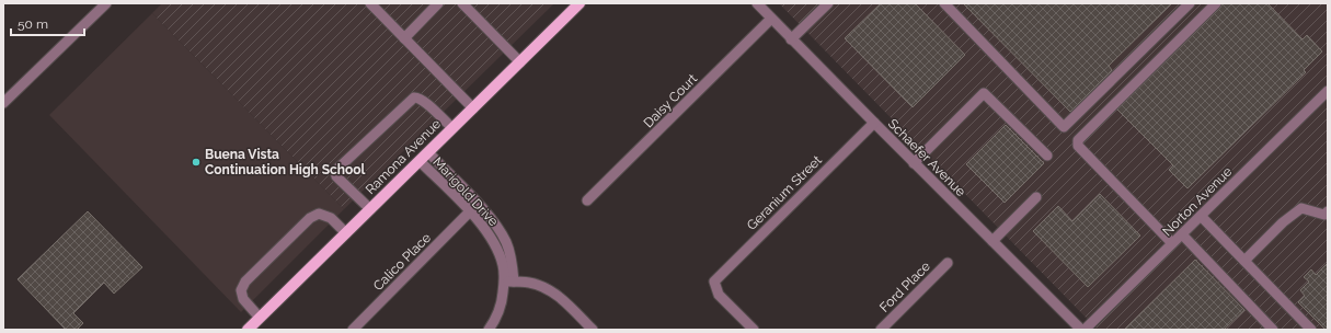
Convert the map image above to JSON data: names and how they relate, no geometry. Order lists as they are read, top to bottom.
{
  "streets": {
    "main road": ["Ramona Avenue"],
    "street": [
      "Daisy Court",
      "Schaefer Avenue",
      "Marigold Drive",
      "Geranium Street",
      "Norton Avenue",
      "Calico Place",
      "Ford Place"
    ]
  },
  "crossings": [
    ["Daisy Court", "Schaefer Avenue"],
    ["Ramona Avenue", "Marigold Drive"],
    ["Schaefer Avenue", "Geranium Street"],
    ["Marigold Drive", "Calico Place"]
  ],
  "places": ["Buena Vista Continuation High School"],
  "scale_bar": "50 m"
}
